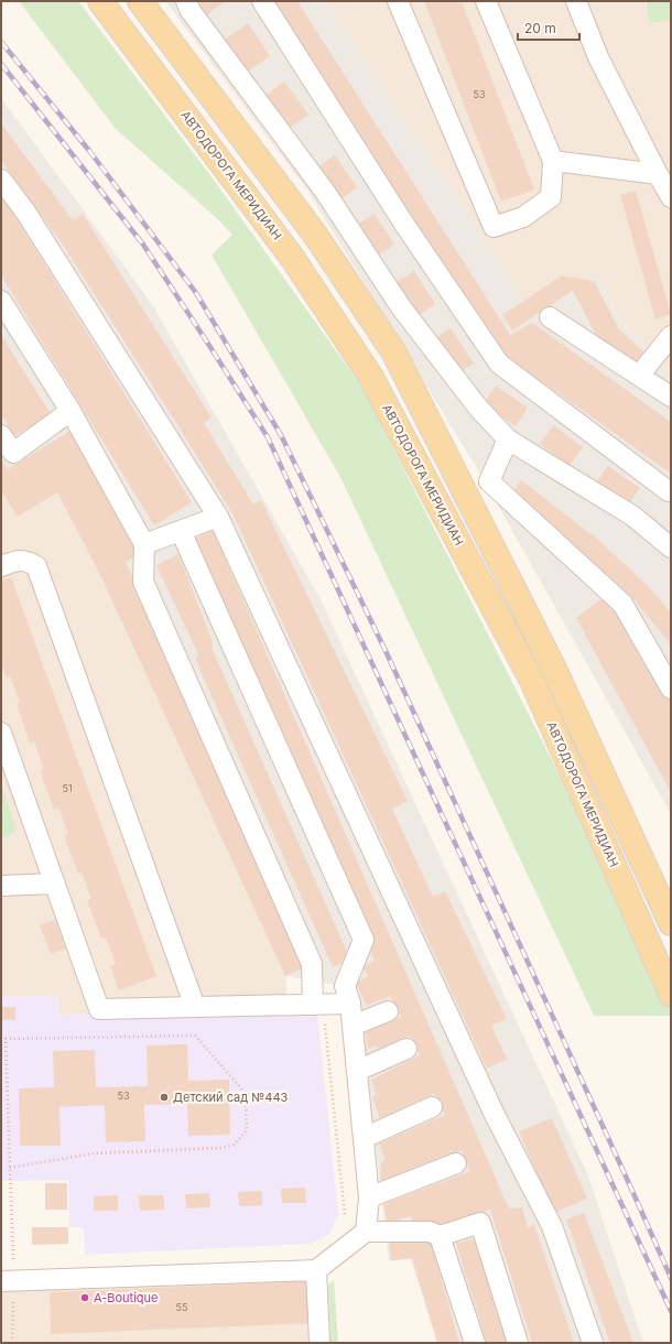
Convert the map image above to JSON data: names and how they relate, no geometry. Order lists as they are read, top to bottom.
{
  "streets": {
    "main road": ["АВТОДОРОГА МЕРИДИАН"]
  },
  "places": ["Детский сад №443", "A-Boutique"],
  "house_numbers": [
    "53",
    "51",
    "53",
    "55"
  ],
  "scale_bar": "20 m"
}
